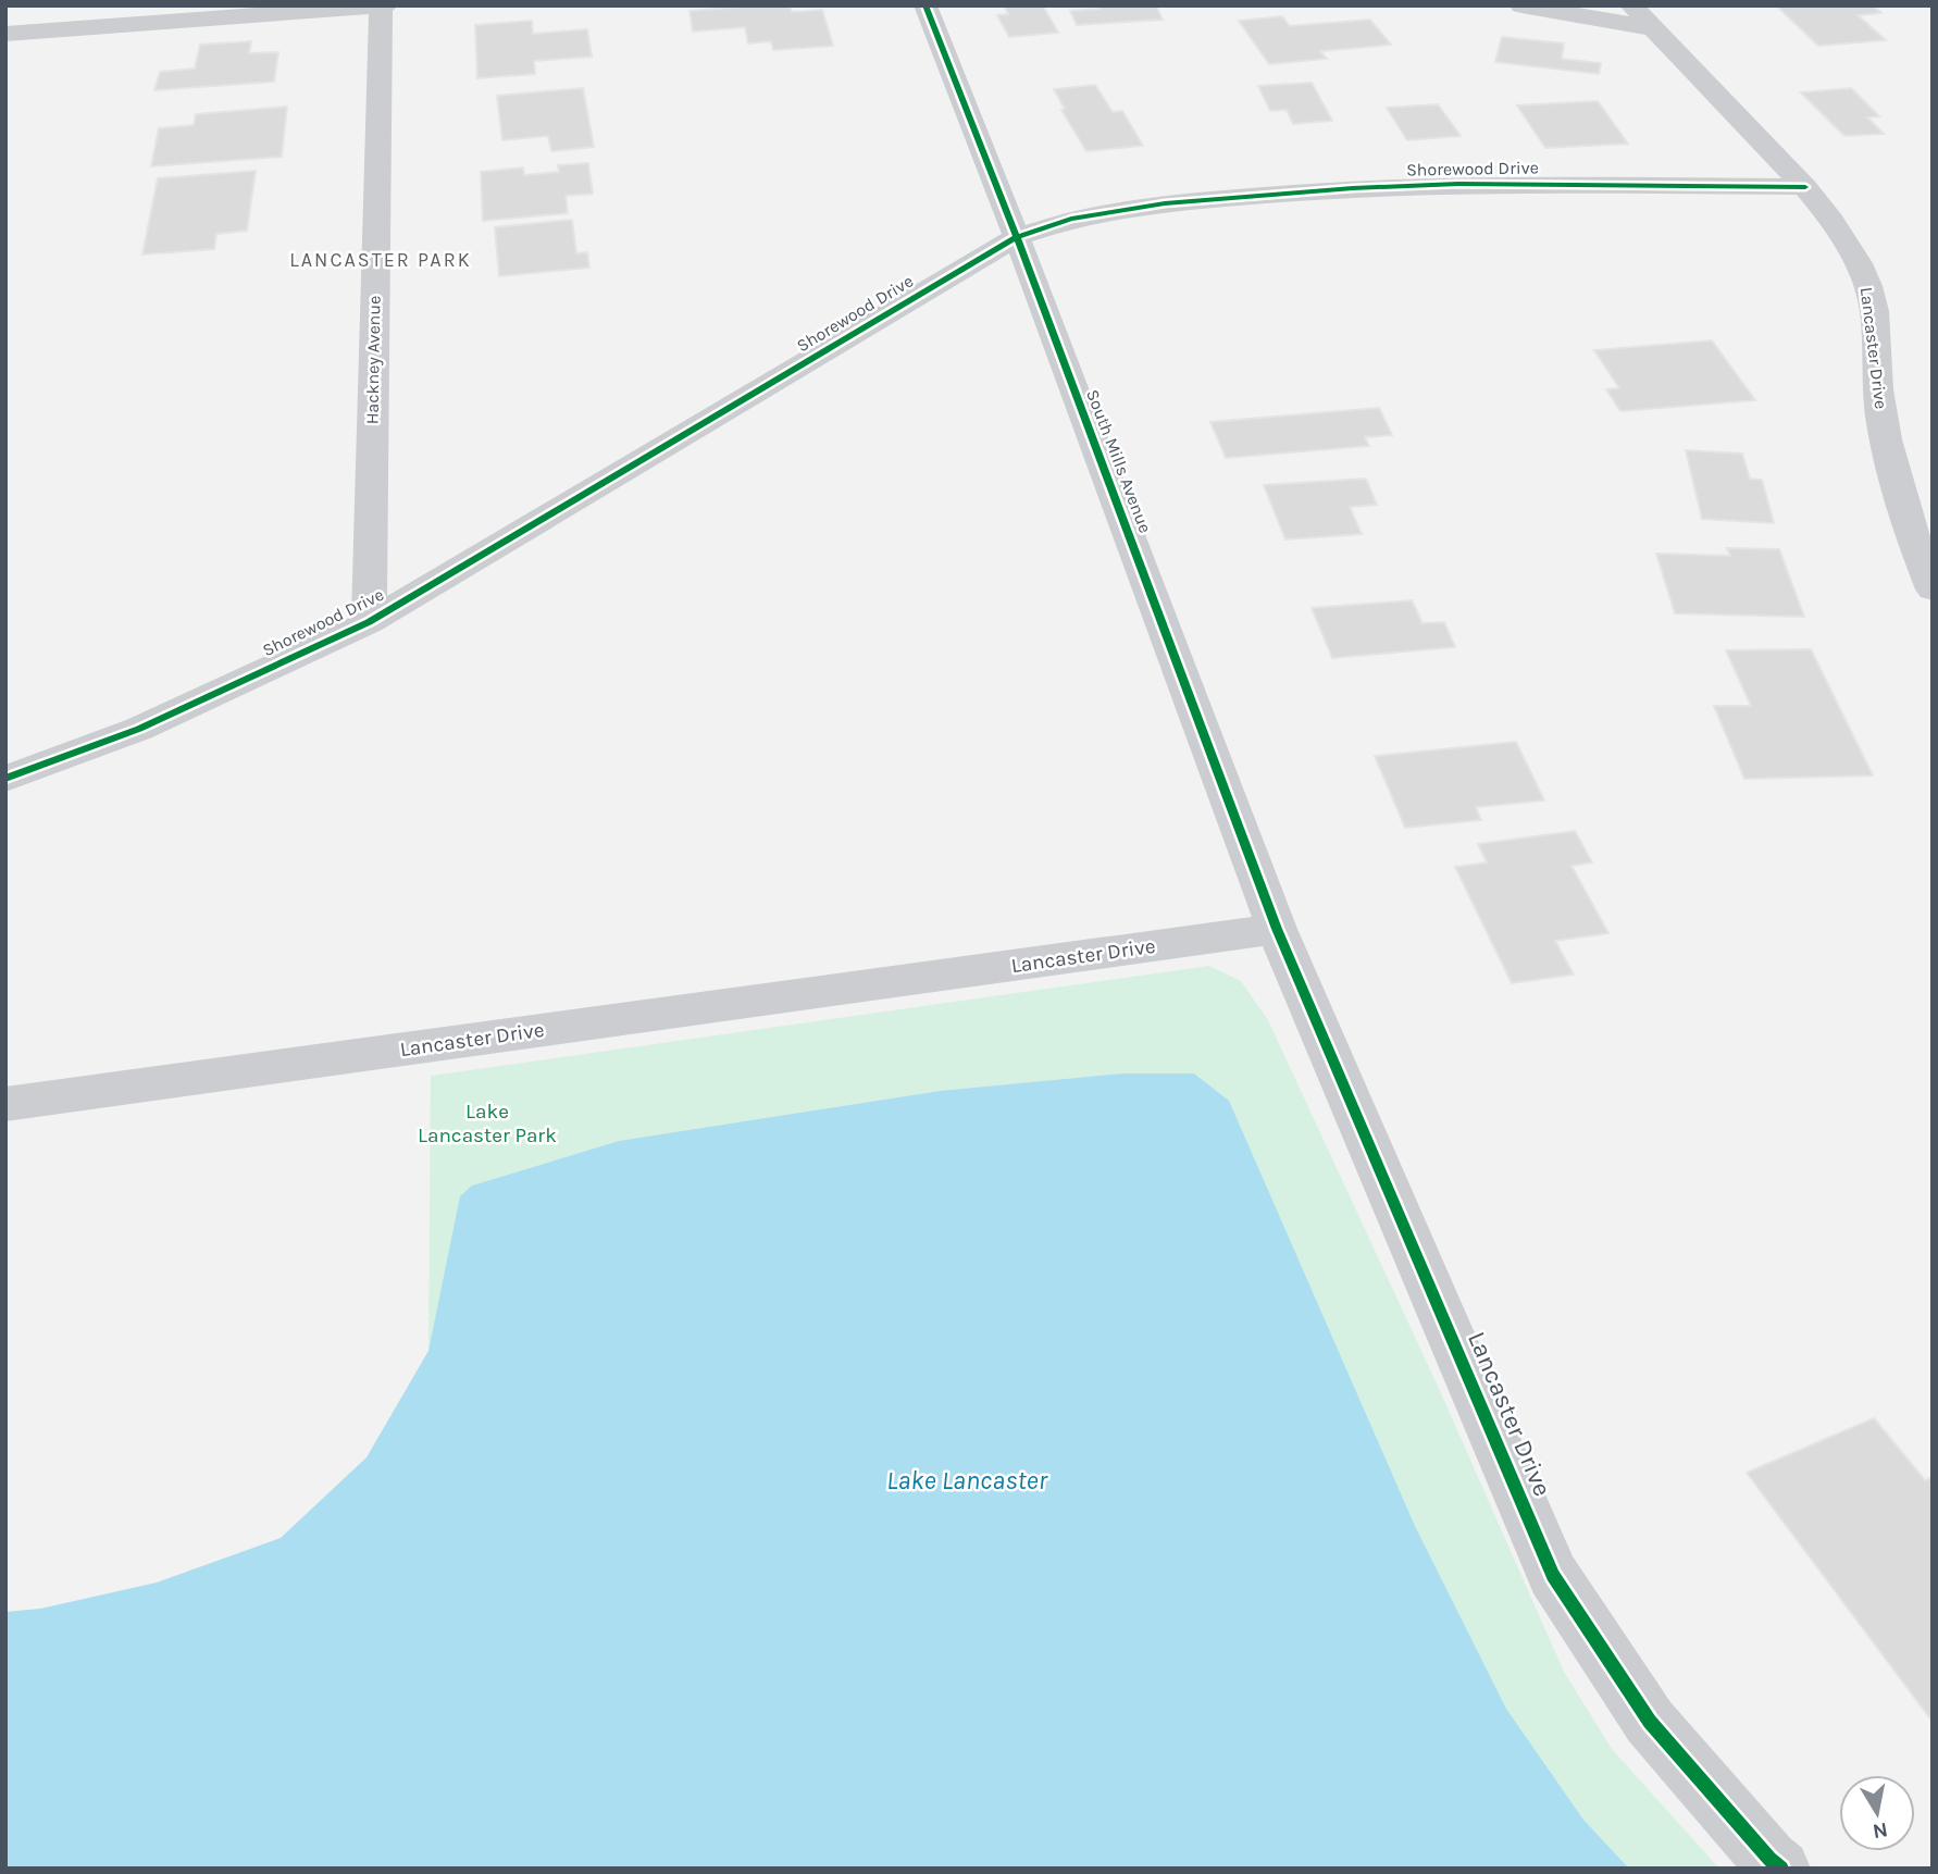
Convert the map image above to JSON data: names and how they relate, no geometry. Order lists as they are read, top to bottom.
{
  "streets": {
    "street": [
      "Shorewood Drive",
      "Lancaster Drive",
      "Hackney Avenue",
      "South Mills Avenue"
    ]
  },
  "crossings": [
    ["Shorewood Drive", "Lancaster Drive"],
    ["Shorewood Drive", "Hackney Avenue"],
    ["Shorewood Drive", "South Mills Avenue"],
    ["Lancaster Drive", "South Mills Avenue"]
  ],
  "districts": ["LANCASTER PARK"],
  "water": ["Lake Lancaster"],
  "parks": ["Lake Lancaster Park"],
  "north": "bottom"
}
